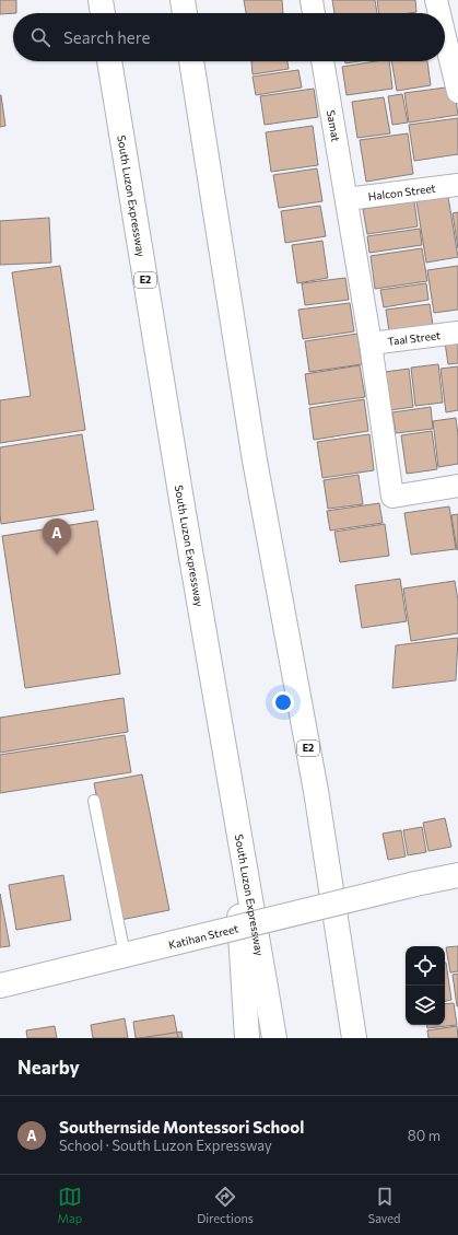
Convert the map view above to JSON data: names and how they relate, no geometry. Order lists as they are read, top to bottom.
{
  "streets": {
    "main road": ["South Luzon Expressway", "E2", "Katihan Street"],
    "street": ["Samat", "Halcon Street", "Taal Street"]
  },
  "crossings": [
    ["Samat", "Halcon Street"],
    ["Samat", "Taal Street"]
  ],
  "page": {
    "search": "Search here",
    "pins": "A",
    "heading": "Nearby",
    "list": [
      {
        "mark": "A",
        "name": "Southernside Montessori School",
        "note": "School · South Luzon Expressway",
        "value": "80 m"
      }
    ],
    "nav": ["Map", "Directions", "Saved"]
  }
}
